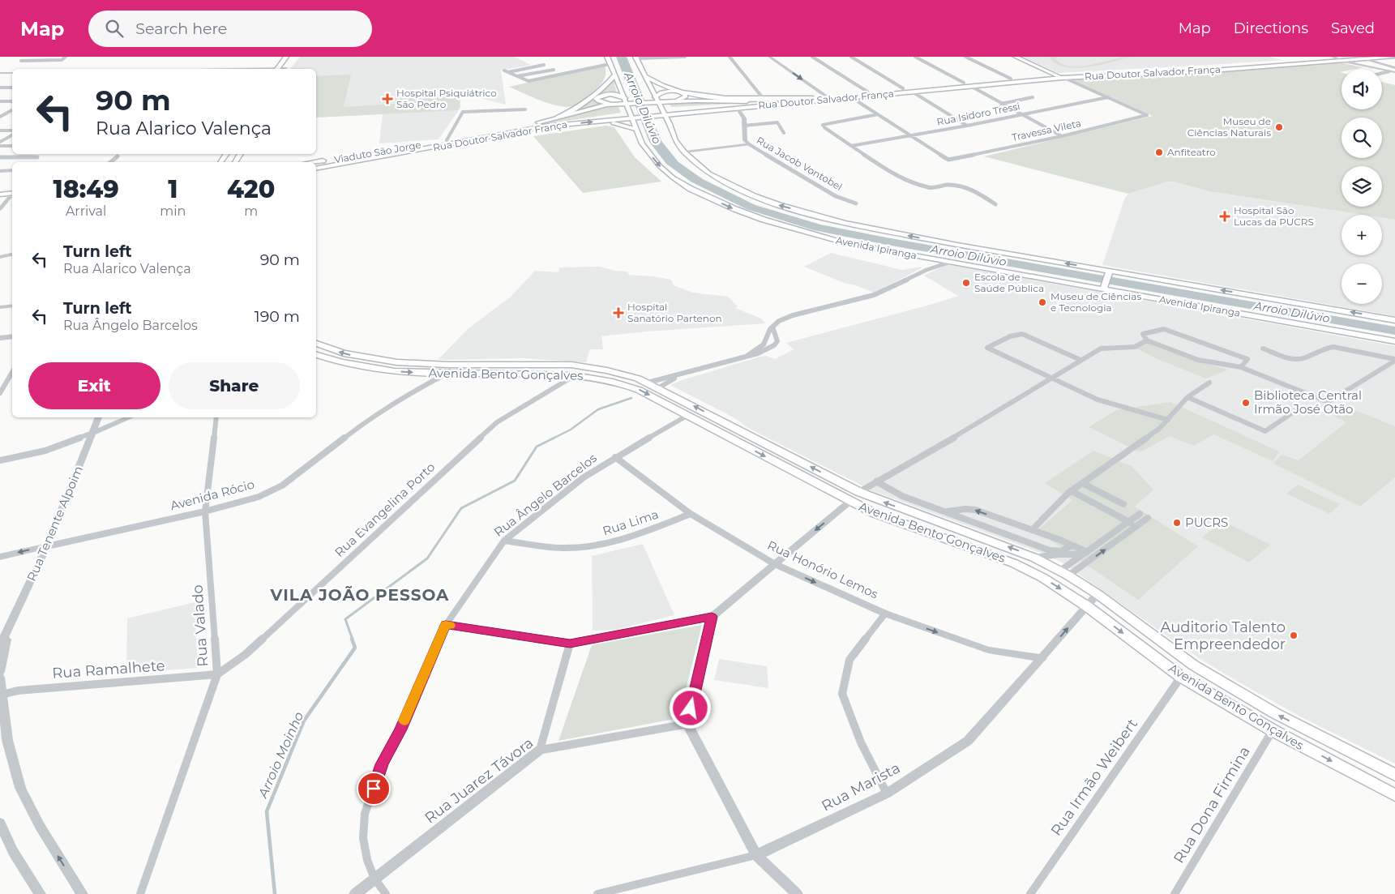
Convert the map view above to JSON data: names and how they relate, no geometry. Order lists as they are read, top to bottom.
{
  "streets": {
    "main road": [
      "Rua Doutor Salvador França",
      "Viaduto São Jorge",
      "Avenida Ipiranga",
      "Avenida Bento Gonçalves"
    ],
    "street": [
      "Rua Isidoro Tressi",
      "Travessa Vileta",
      "Rua Jacob Vontobel",
      "Avenida Rócio",
      "Rua Ângelo Barcelos",
      "Rua Evangelina Porto",
      "Rua Lima",
      "Rua Tenente Alpoim",
      "Rua Honório Lemos",
      "Rua Valado",
      "Rua Ramalhete",
      "Rua Irmão Weibert",
      "Rua Juarez Távora",
      "Rua Marista",
      "Rua Dona Firmina"
    ]
  },
  "crossings": [
    ["Rua Doutor Salvador França", "Viaduto São Jorge"],
    ["Rua Doutor Salvador França", "Rua Jacob Vontobel"],
    ["Rua Doutor Salvador França", "Avenida Ipiranga"],
    ["Rua Isidoro Tressi", "Travessa Vileta"],
    ["Avenida Bento Gonçalves", "Avenida Rócio"],
    ["Avenida Bento Gonçalves", "Rua Ângelo Barcelos"],
    ["Avenida Bento Gonçalves", "Rua Evangelina Porto"],
    ["Avenida Bento Gonçalves", "Rua Irmão Weibert"],
    ["Avenida Bento Gonçalves", "Rua Marista"],
    ["Avenida Bento Gonçalves", "Rua Dona Firmina"],
    ["Avenida Rócio", "Rua Tenente Alpoim"],
    ["Avenida Rócio", "Rua Valado"],
    ["Rua Ângelo Barcelos", "Rua Lima"],
    ["Rua Ângelo Barcelos", "Rua Honório Lemos"],
    ["Rua Ângelo Barcelos", "Rua Juarez Távora"],
    ["Rua Evangelina Porto", "Rua Valado"],
    ["Rua Evangelina Porto", "Rua Ramalhete"],
    ["Rua Lima", "Rua Honório Lemos"],
    ["Rua Honório Lemos", "Rua Marista"],
    ["Rua Valado", "Rua Ramalhete"]
  ],
  "one_way": ["Rua Honório Lemos"],
  "districts": ["VILA JOÃO PESSOA"],
  "water": ["Arroio Dilúvio", "Arroio Moinho"],
  "places": {
    "health": ["Hospital Psiquiátrico São Pedro", "Hospital São Lucas da PUCRS", "Hospital Sanatório Partenon"],
    "other": [
      "Museu de Ciências Naturais",
      "Anfiteatro",
      "Escola de Saúde Pública",
      "Museu de Ciências e Tecnologia",
      "Biblioteca Central Irmão José Otão",
      "PUCRS",
      "Auditorio Talento Empreendedor"
    ]
  },
  "page": {
    "header": "Map",
    "search": "Search here",
    "nav": ["Map", "Directions", "Saved"],
    "map_buttons": ["+", "−"],
    "turn": ["90 m", "Rua Alarico Valença"],
    "eta": [
      "18:49",
      "Arrival",
      "1",
      "min",
      "420",
      "m"
    ],
    "list": [
      {
        "name": "Turn left",
        "note": "Rua Alarico Valença",
        "value": "90 m"
      },
      {
        "name": "Turn left",
        "note": "Rua Ângelo Barcelos",
        "value": "190 m"
      }
    ],
    "buttons": ["Exit", "Share"]
  }
}
